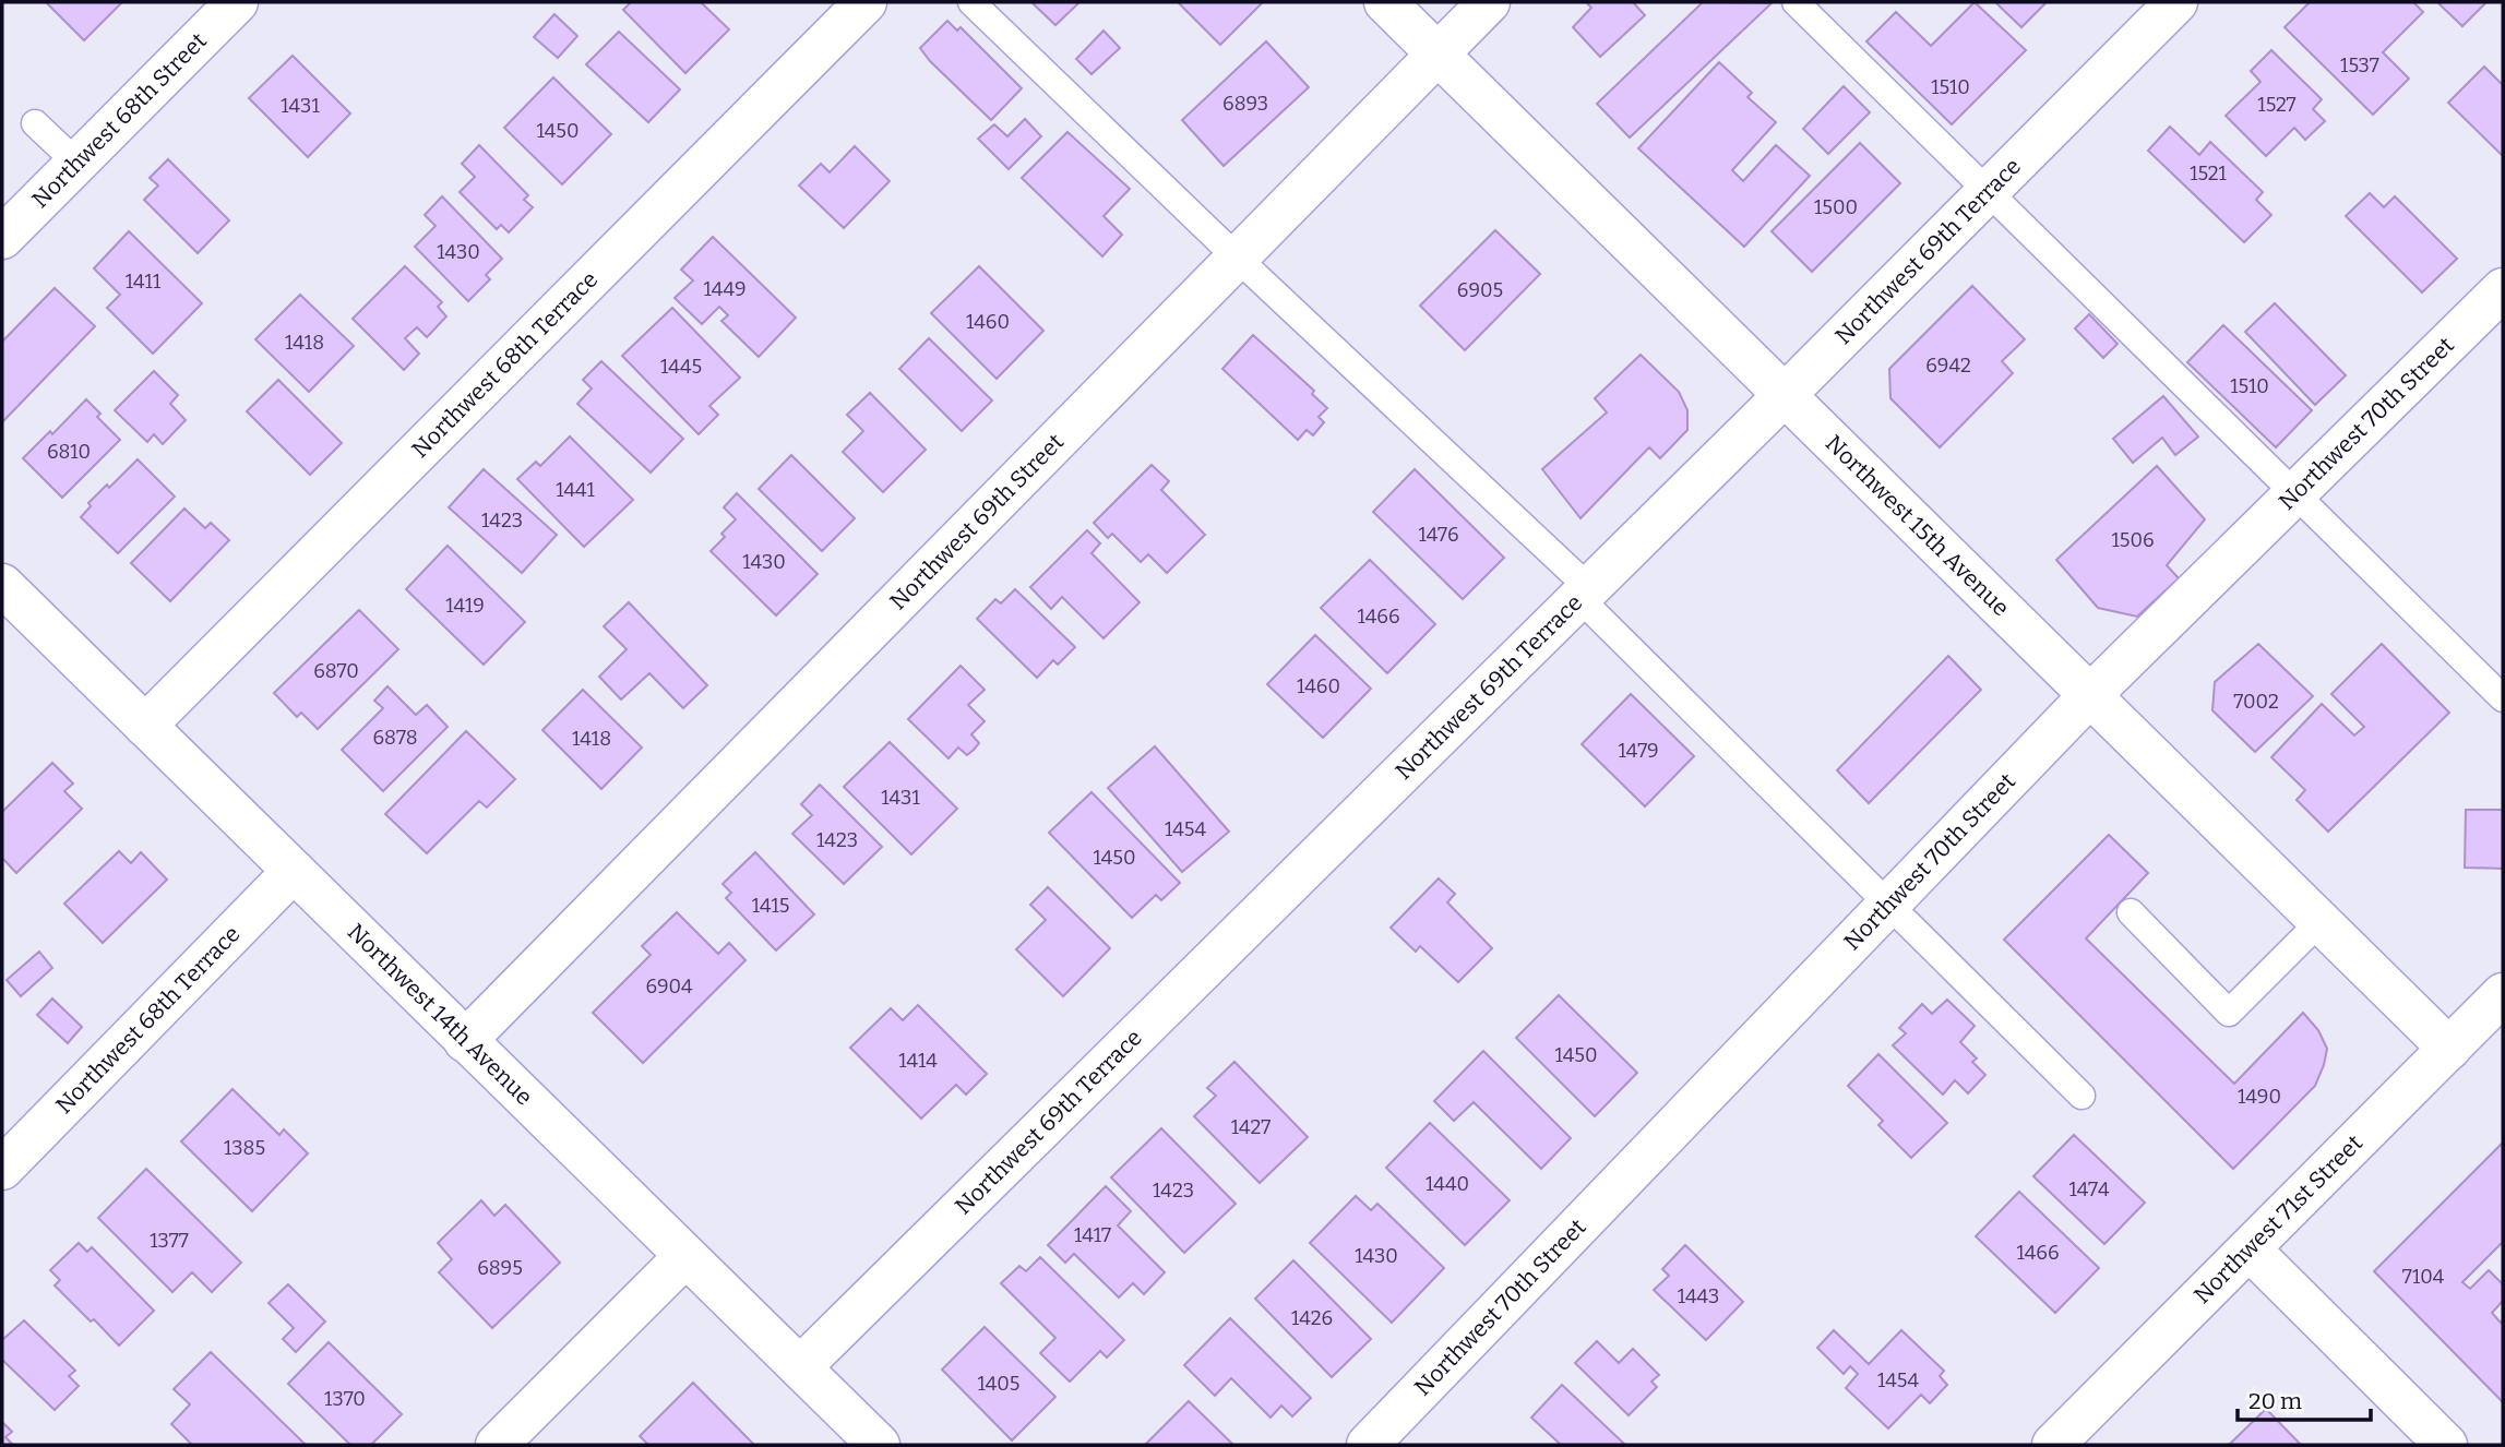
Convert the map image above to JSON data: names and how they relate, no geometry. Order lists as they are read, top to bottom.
{
  "streets": {
    "street": [
      "Northwest 68th Street",
      "Northwest 69th Terrace",
      "Northwest 68th Terrace",
      "Northwest 70th Street",
      "Northwest 69th Street",
      "Northwest 15th Avenue",
      "Northwest 14th Avenue",
      "Northwest 71st Street"
    ]
  },
  "crossings": [
    ["Northwest 69th Terrace", "Northwest 15th Avenue"],
    ["Northwest 69th Terrace", "Northwest 14th Avenue"],
    ["Northwest 68th Terrace", "Northwest 14th Avenue"],
    ["Northwest 70th Street", "Northwest 15th Avenue"],
    ["Northwest 69th Street", "Northwest 15th Avenue"],
    ["Northwest 69th Street", "Northwest 14th Avenue"],
    ["Northwest 15th Avenue", "Northwest 71st Street"]
  ],
  "house_numbers": [
    "1537",
    "1510",
    "6893",
    "1527",
    "1431",
    "1450",
    "1521",
    "1500",
    "1430",
    "1411",
    "1449",
    "6905",
    "1460",
    "1418",
    "6942",
    "1445",
    "1510",
    "6810",
    "1441",
    "1423",
    "1476",
    "1506",
    "1430",
    "1419",
    "1466",
    "6870",
    "1460",
    "7002",
    "6878",
    "1418",
    "1479",
    "1431",
    "1454",
    "1423",
    "1450",
    "1415",
    "6904",
    "1450",
    "1414",
    "1490",
    "1427",
    "1385",
    "1440",
    "1474",
    "1423",
    "1417",
    "1377",
    "1466",
    "1430",
    "6895",
    "7104",
    "1443",
    "1426",
    "1454",
    "1405",
    "1370"
  ],
  "scale_bar": "20 m"
}
